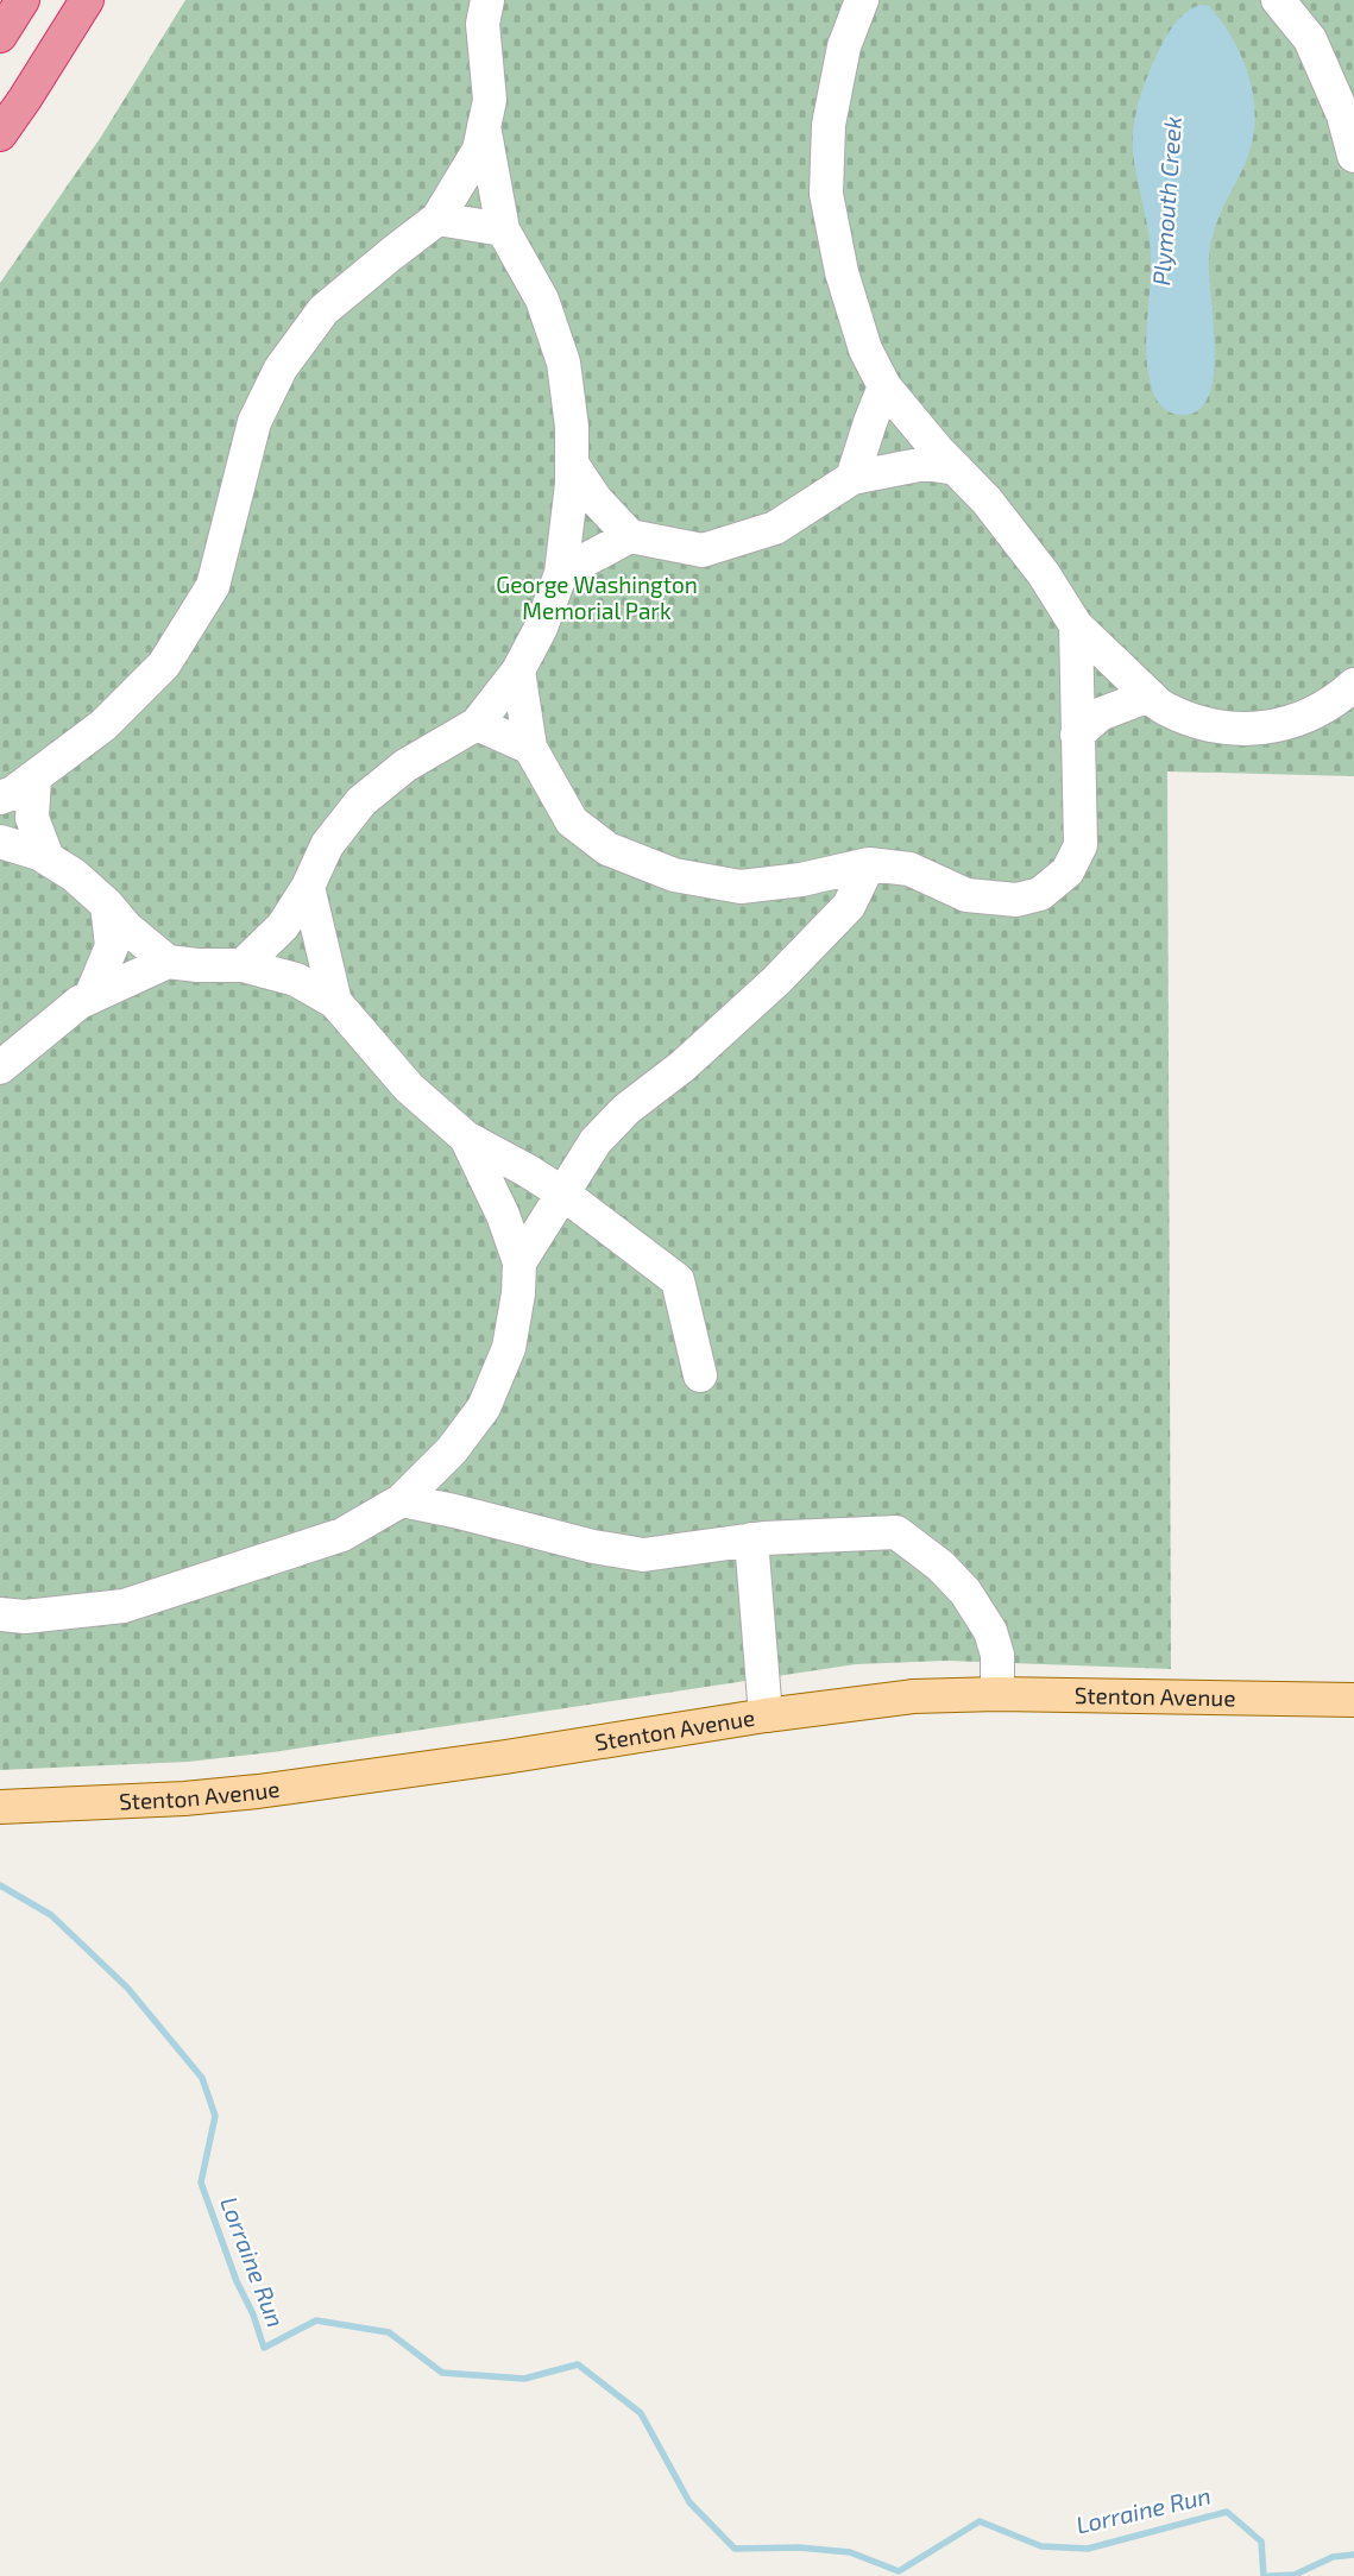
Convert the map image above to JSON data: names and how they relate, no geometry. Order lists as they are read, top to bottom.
{
  "streets": {
    "main road": ["Stenton Avenue"]
  },
  "water": ["Plymouth Creek", "Lorraine Run"],
  "parks": ["George Washington Memorial Park"]
}
